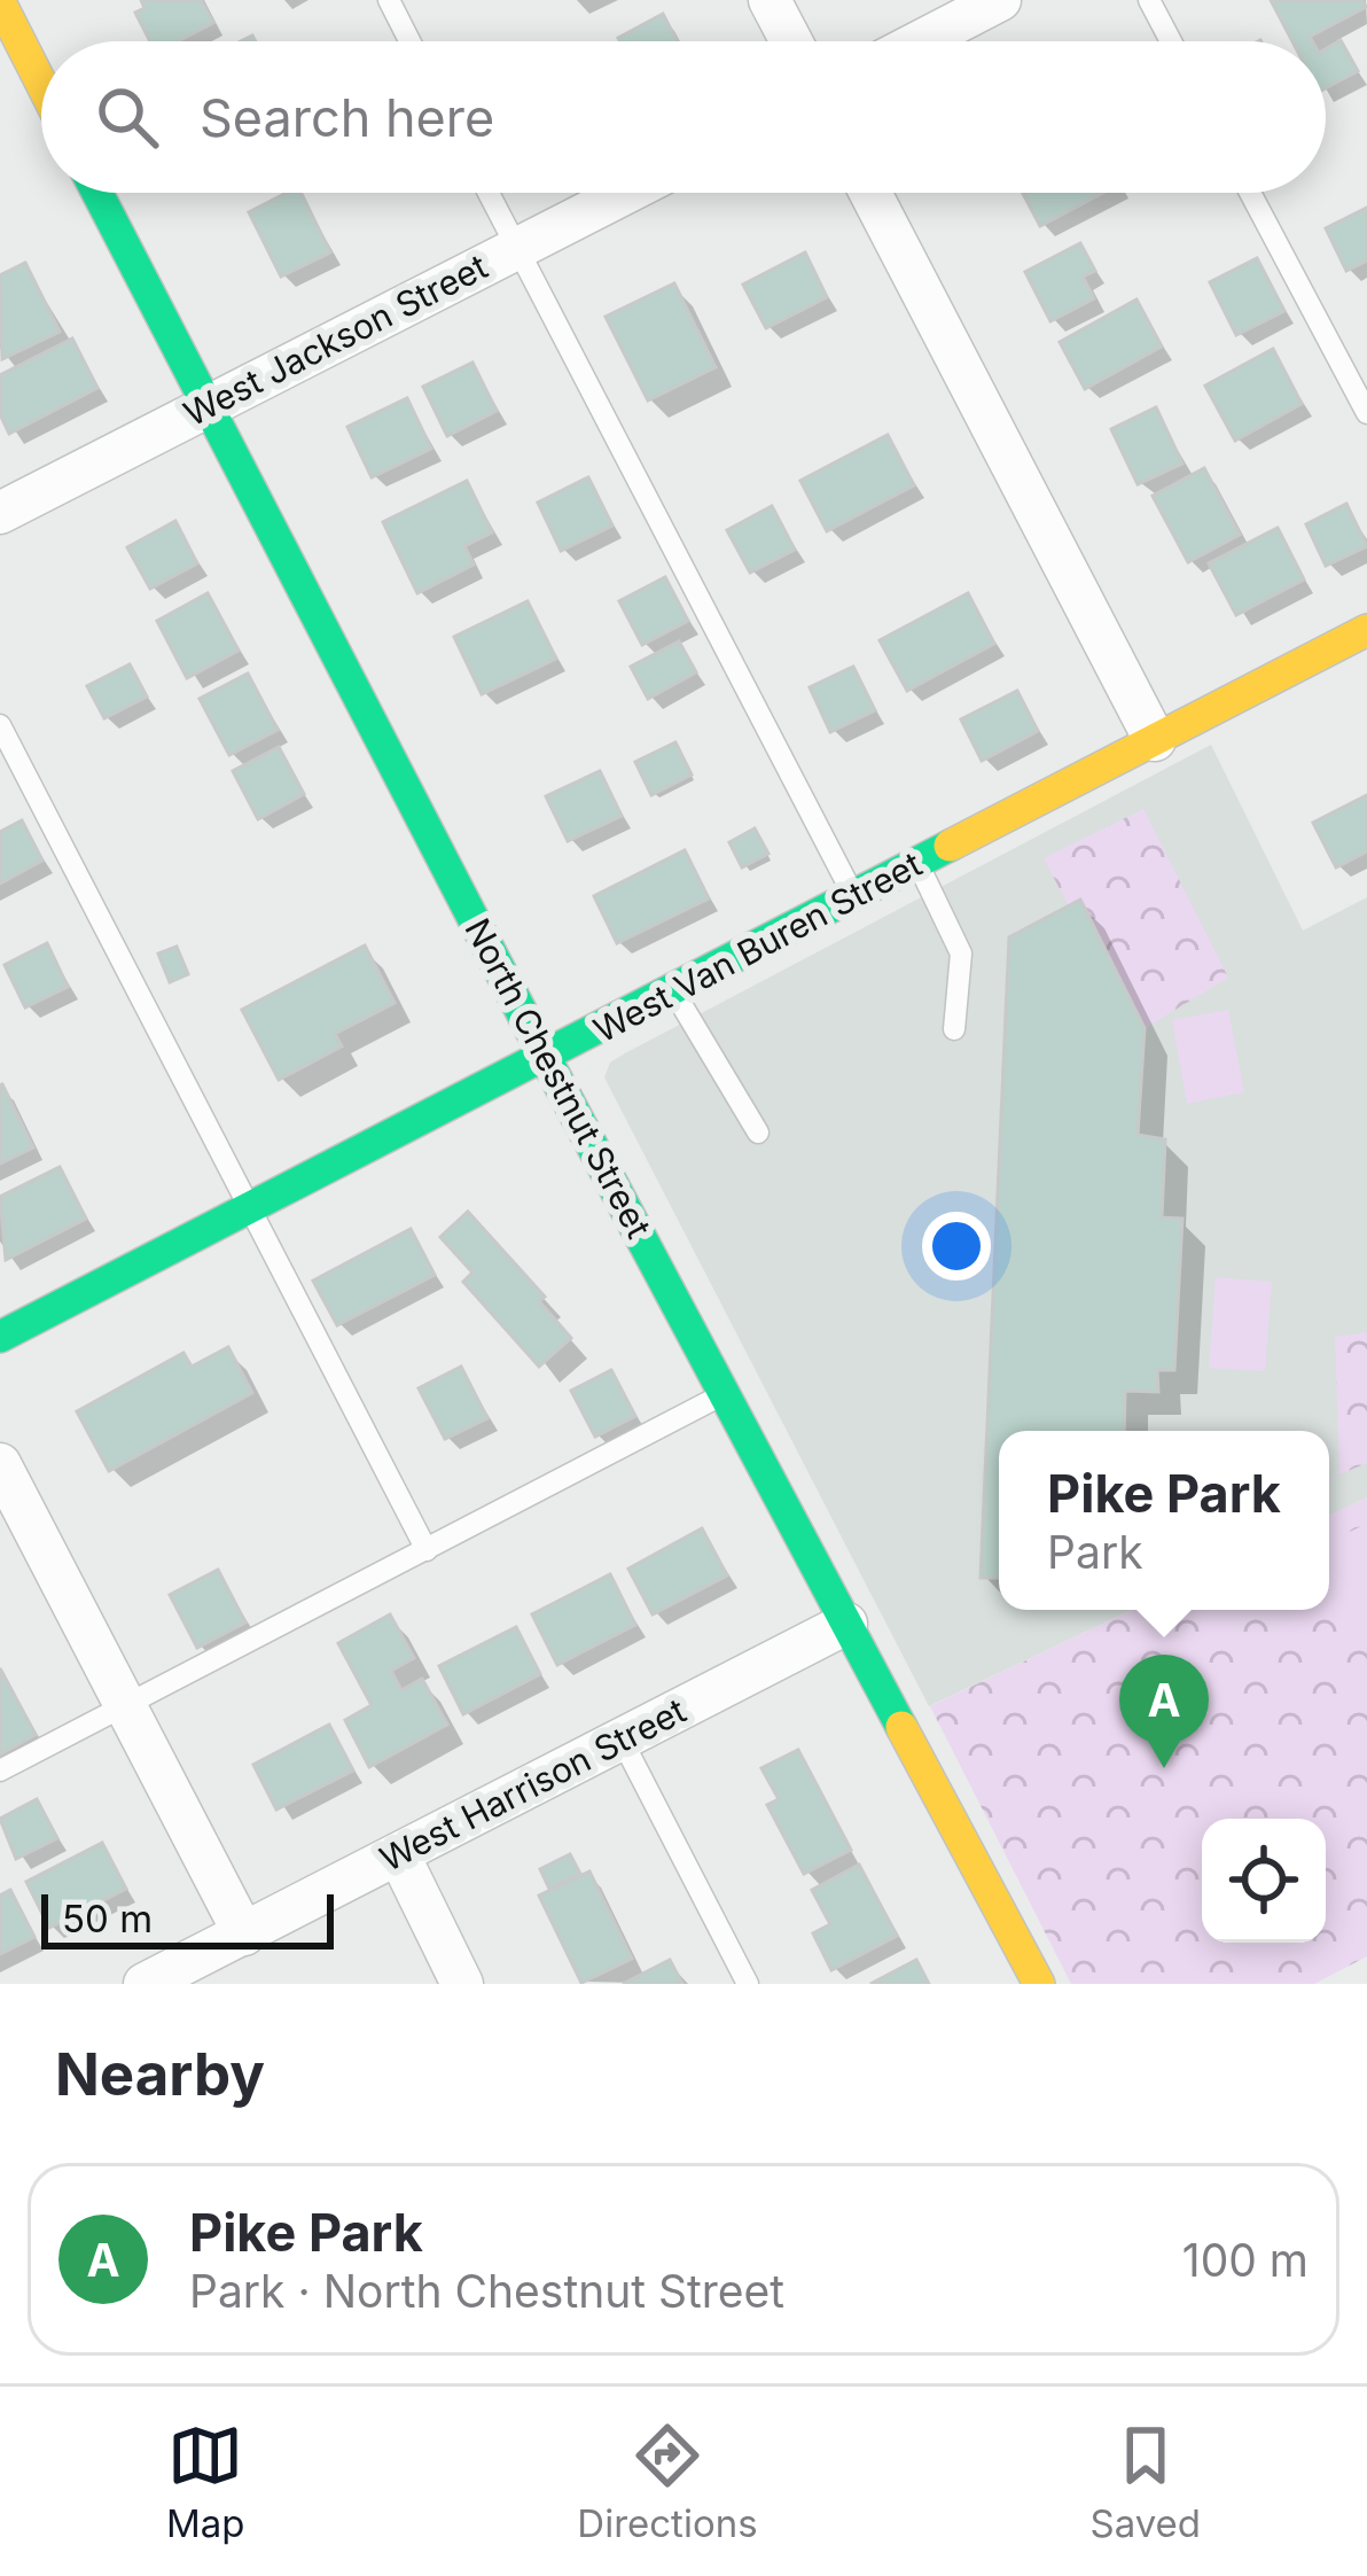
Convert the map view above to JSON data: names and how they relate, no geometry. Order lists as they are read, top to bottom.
{
  "streets": {
    "main road": ["West Van Buren Street", "North Chestnut Street"],
    "street": ["West Jackson Street", "West Harrison Street"]
  },
  "crossings": [
    ["West Jackson Street", "North Chestnut Street"],
    ["West Van Buren Street", "North Chestnut Street"],
    ["North Chestnut Street", "West Harrison Street"]
  ],
  "scale_bar": "50 m",
  "page": {
    "search": "Search here",
    "popup": ["Pike Park", "Park"],
    "pins": "A",
    "scale": "50 m",
    "heading": "Nearby",
    "list": [
      {
        "mark": "A",
        "name": "Pike Park",
        "note": "Park · North Chestnut Street",
        "value": "100 m"
      }
    ],
    "nav": ["Map", "Directions", "Saved"]
  }
}
